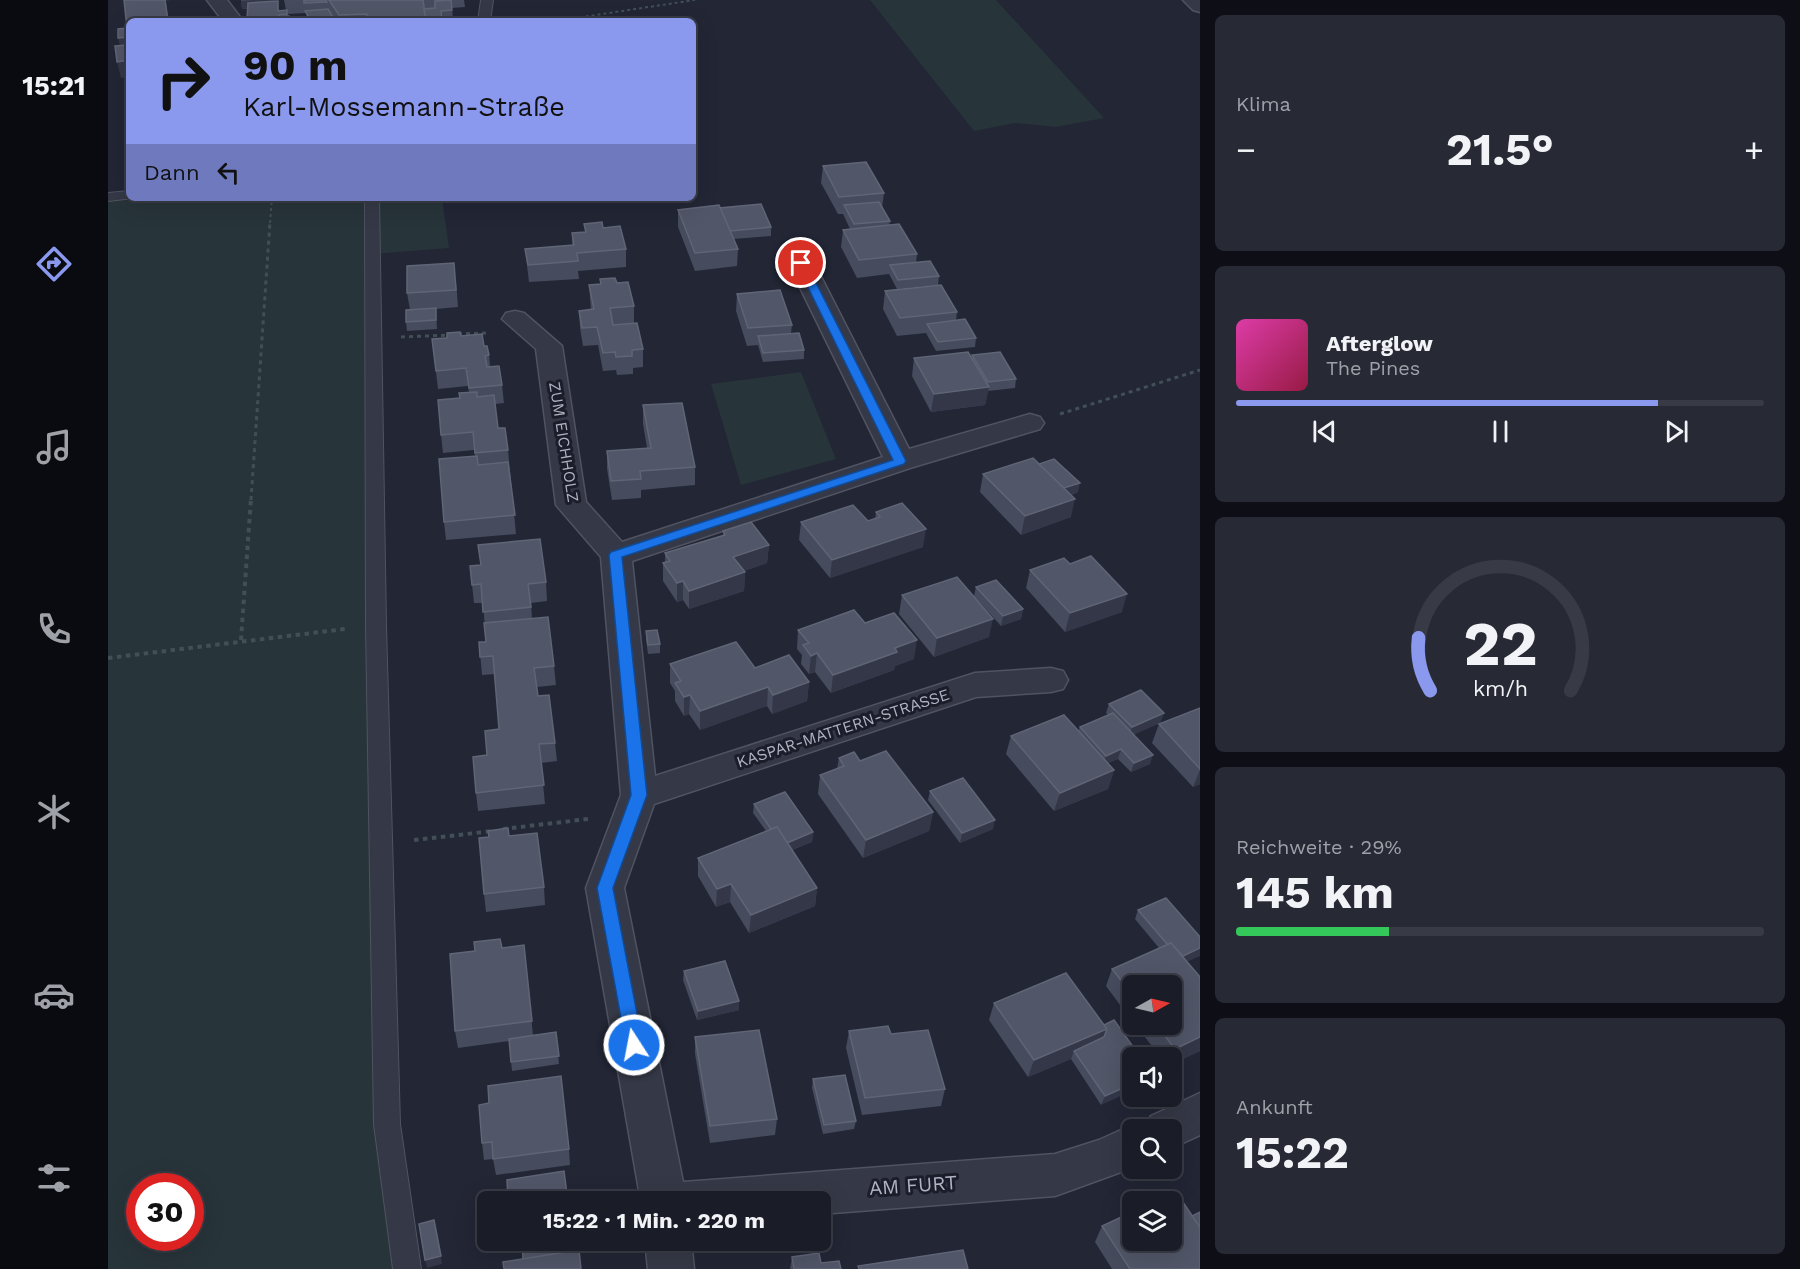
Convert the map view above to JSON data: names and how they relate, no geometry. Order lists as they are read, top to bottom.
{
  "streets": {
    "street": ["ZUM EICHHOLZ", "KASPAR-MATTERN-STRASSE", "AM FURT"]
  },
  "north": "right",
  "page": {
    "tabs": "15:21",
    "tile": [
      "Klima",
      ["Reichweite · 29%", "145 km"],
      ["Ankunft", "15:22"]
    ],
    "turn": ["90 m", "Karl-Mossemann-Straße"],
    "heat": ["−", "21.5°", "+"],
    "then": "Dann",
    "song": ["Afterglow", "The Pines"],
    "limit": "30",
    "trip": "15:22 · 1 Min. · 220 m",
    "gauge": ["22", "km/h"]
  }
}
